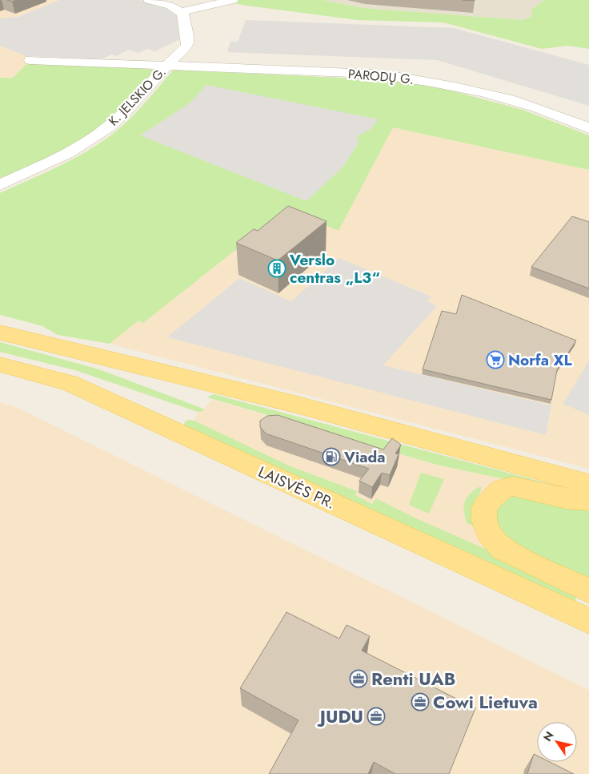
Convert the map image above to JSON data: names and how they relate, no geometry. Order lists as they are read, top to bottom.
{
  "streets": {
    "main road": ["LAISVĖS PR."],
    "street": ["PARODŲ G.", "K. JELSKIO G."]
  },
  "crossings": [
    ["PARODŲ G.", "K. JELSKIO G."]
  ],
  "places": {
    "building": ["Verslo centras „L3“"],
    "supermarket": ["Norfa XL"],
    "fuel station": ["Viada"],
    "office": ["Renti UAB", "Cowi Lietuva", "JUDU"]
  },
  "north": "top left"
}
